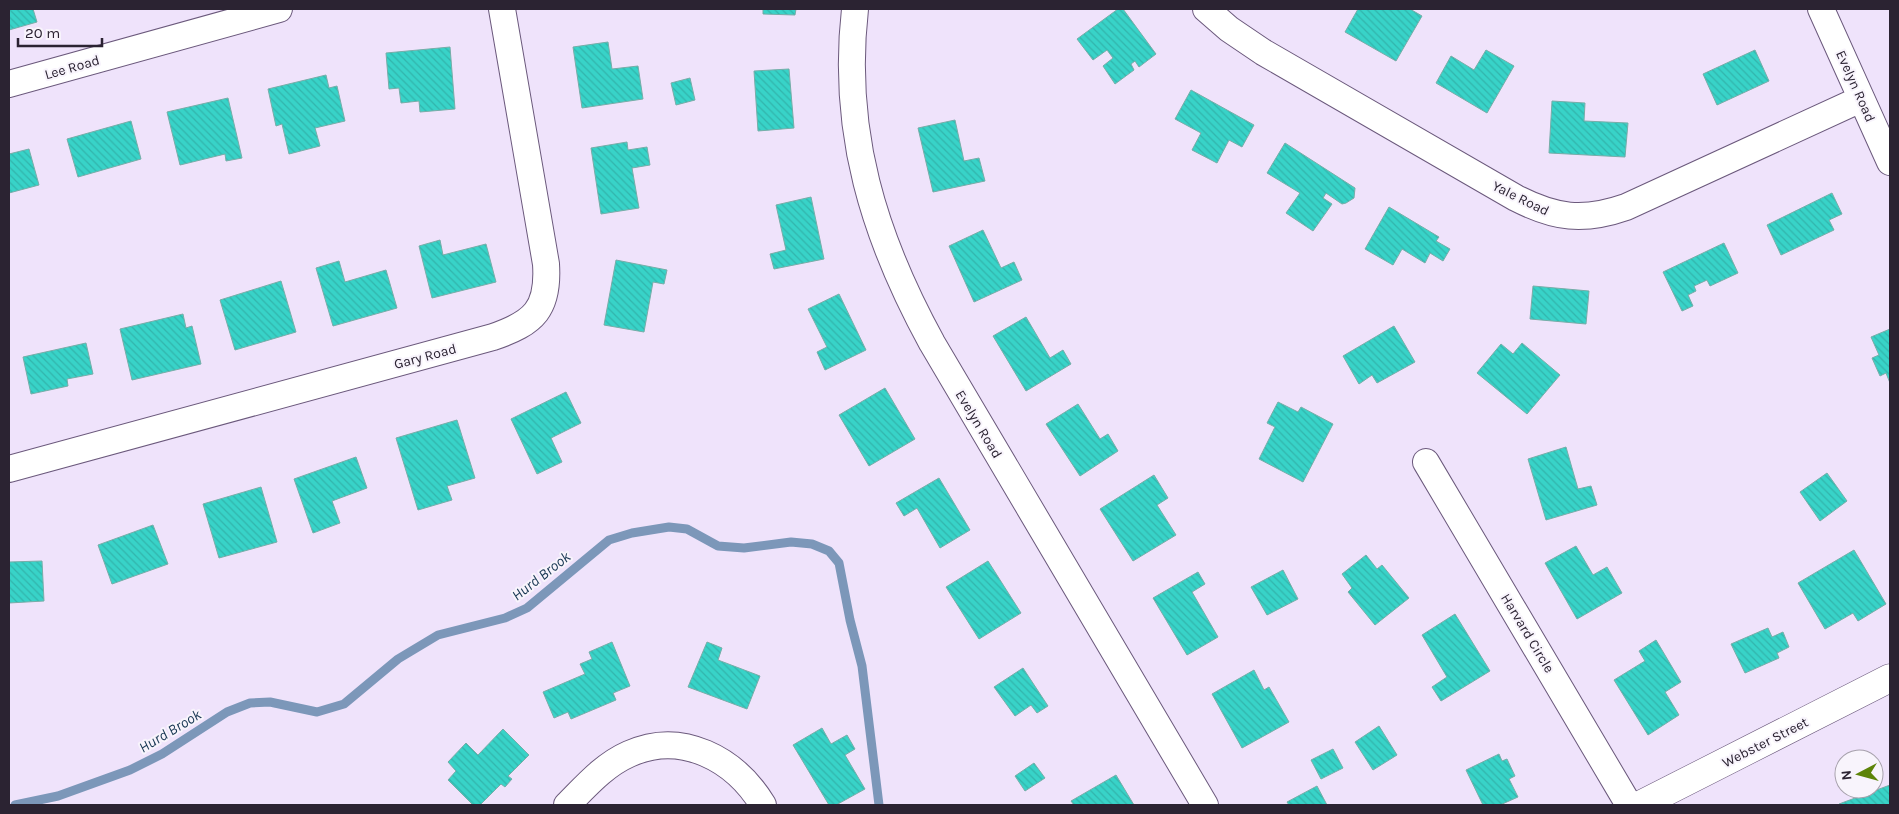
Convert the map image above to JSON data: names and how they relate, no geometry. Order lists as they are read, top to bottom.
{
  "streets": {
    "street": [
      "Lee Road",
      "Evelyn Road",
      "Yale Road",
      "Gary Road",
      "Harvard Circle",
      "Webster Street"
    ]
  },
  "crossings": [
    ["Evelyn Road", "Yale Road"]
  ],
  "water": ["Hurd Brook"],
  "scale_bar": "20 m",
  "north": "left"
}
